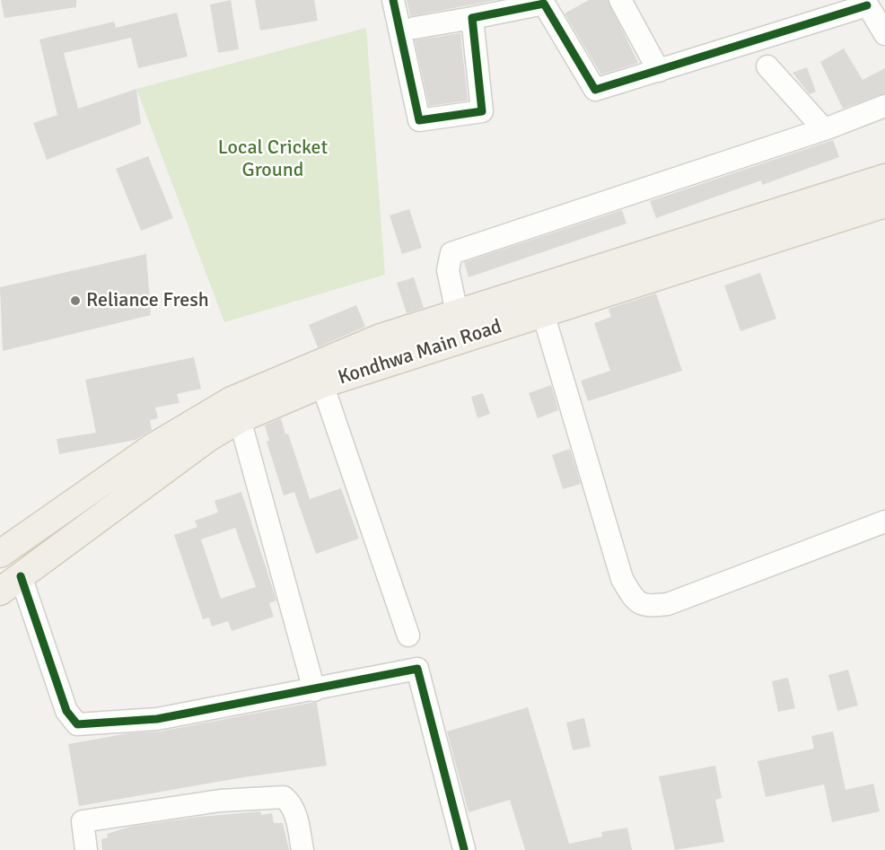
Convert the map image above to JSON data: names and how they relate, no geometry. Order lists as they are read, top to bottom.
{
  "streets": {
    "main road": ["Kondhwa Main Road"]
  },
  "parks": ["Local Cricket Ground"],
  "places": ["Reliance Fresh"]
}
